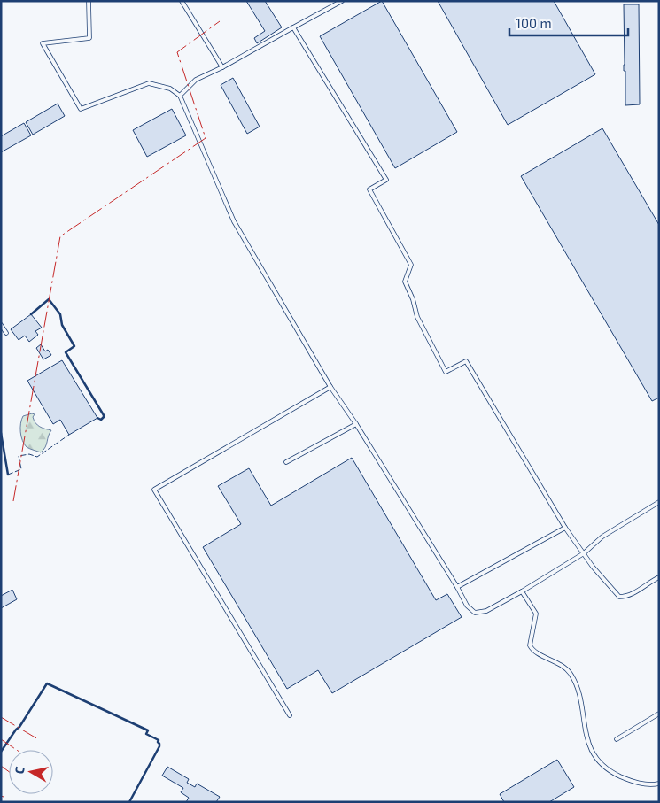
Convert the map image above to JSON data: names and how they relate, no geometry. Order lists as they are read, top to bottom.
{
  "scale_bar": "100 m",
  "north": "left"
}
